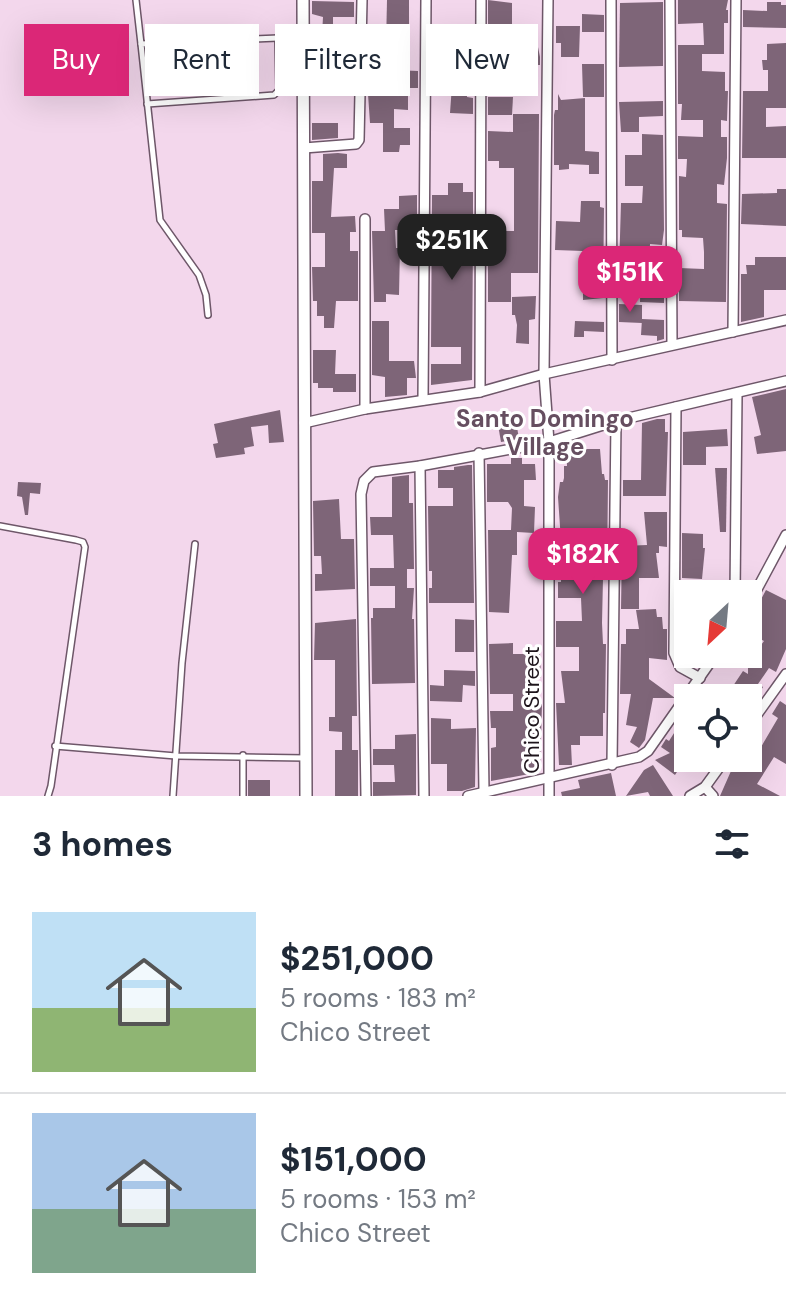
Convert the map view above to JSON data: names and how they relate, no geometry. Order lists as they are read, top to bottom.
{
  "streets": {
    "street": ["Chico Street"]
  },
  "districts": ["Santo Domingo Village"],
  "north": "bottom left",
  "page": {
    "chip": [
      "Buy",
      "Rent",
      "Filters",
      "New"
    ],
    "price": ["$251K", "$151K", "$182K"],
    "heading": "3 homes",
    "list": [
      {
        "name": "$251,000",
        "note": "5 rooms · 183 m² · Chico Street"
      },
      {
        "name": "$151,000",
        "note": "5 rooms · 153 m² · Chico Street"
      }
    ]
  }
}
